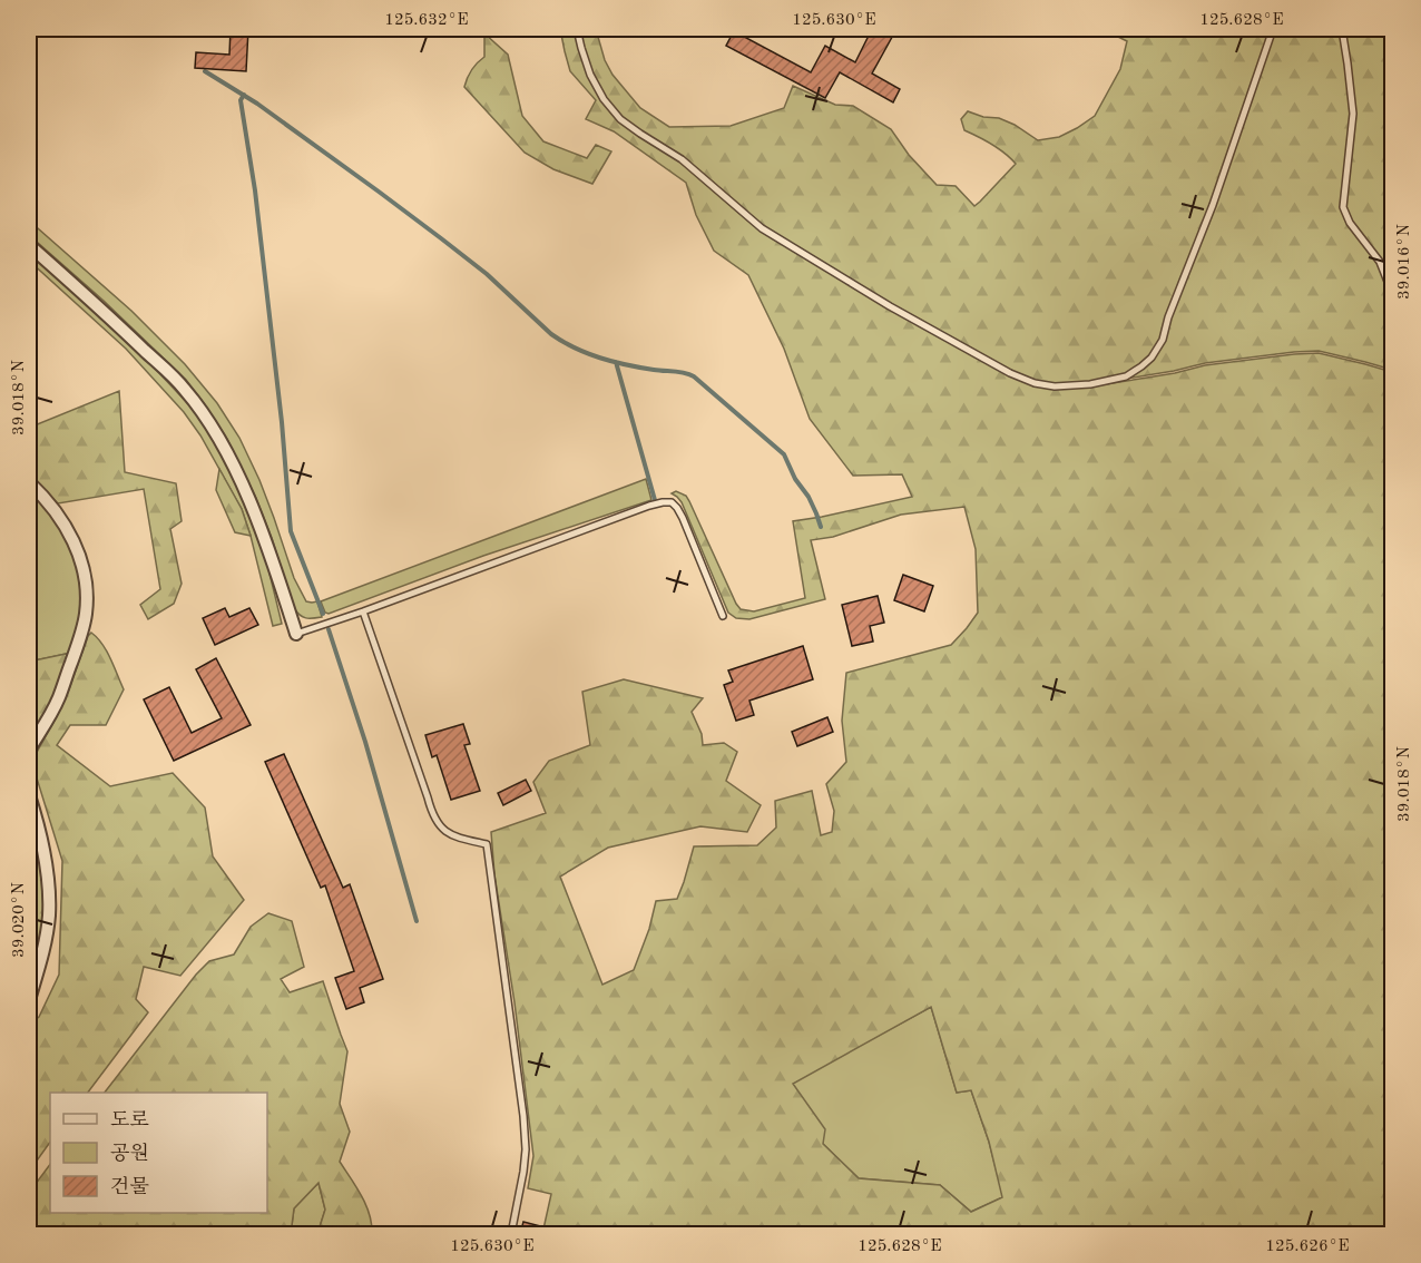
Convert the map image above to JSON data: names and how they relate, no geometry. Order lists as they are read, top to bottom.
{
  "legend": ["도로", "공원", "건물"],
  "coordinates": [
    "125.632°E",
    "125.630°E",
    "125.628°E",
    "39.016°N",
    "39.018°N",
    "39.020°N",
    "125.626°E"
  ]
}
